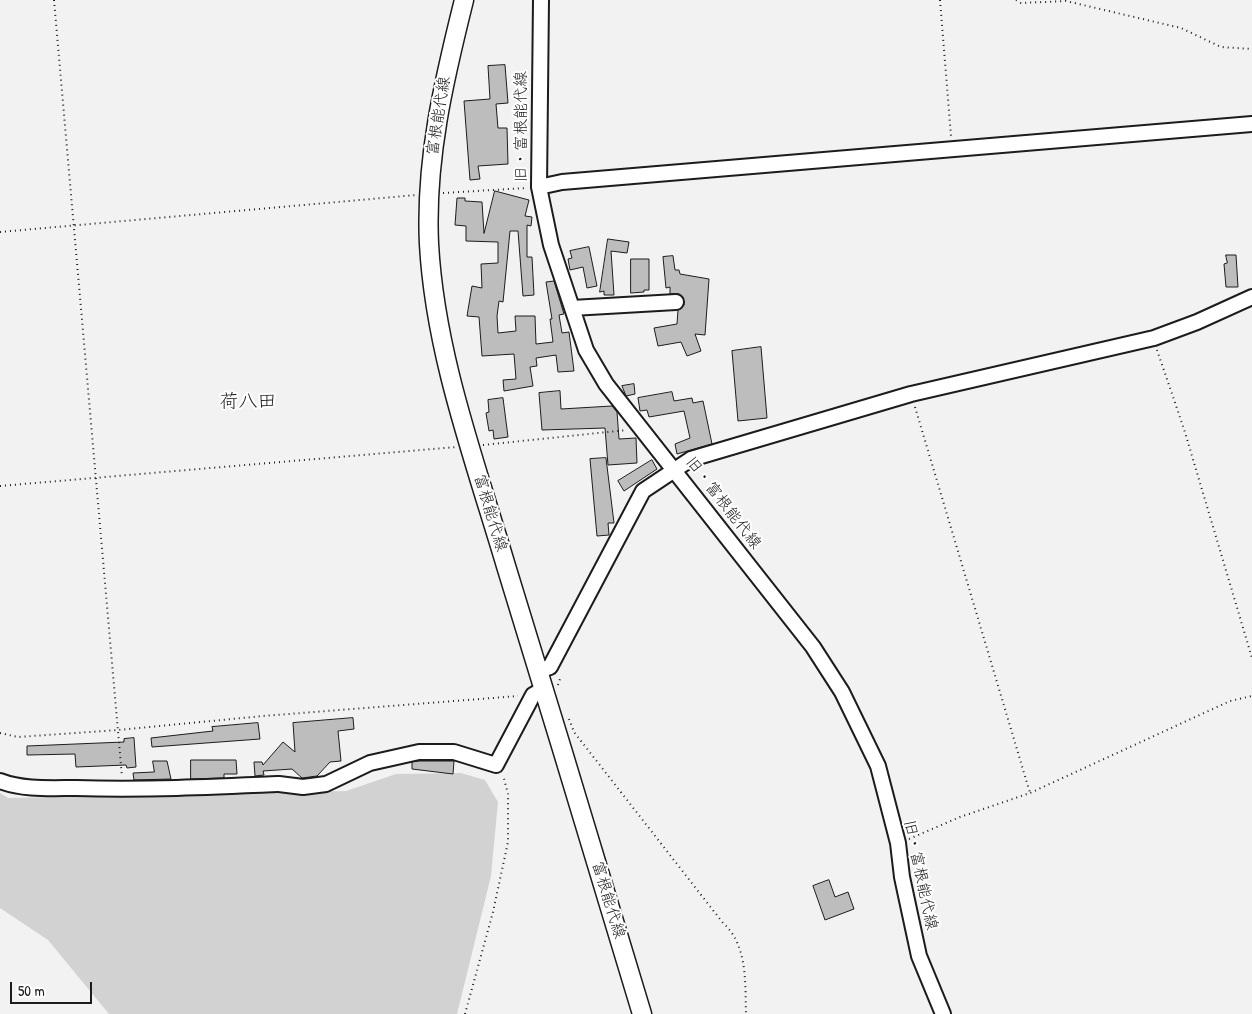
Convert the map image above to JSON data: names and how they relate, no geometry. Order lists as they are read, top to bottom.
{
  "streets": {
    "main road": ["富根能代線"],
    "street": ["旧・富根能代線"]
  },
  "districts": ["荷八田"],
  "scale_bar": "50 m"
}
